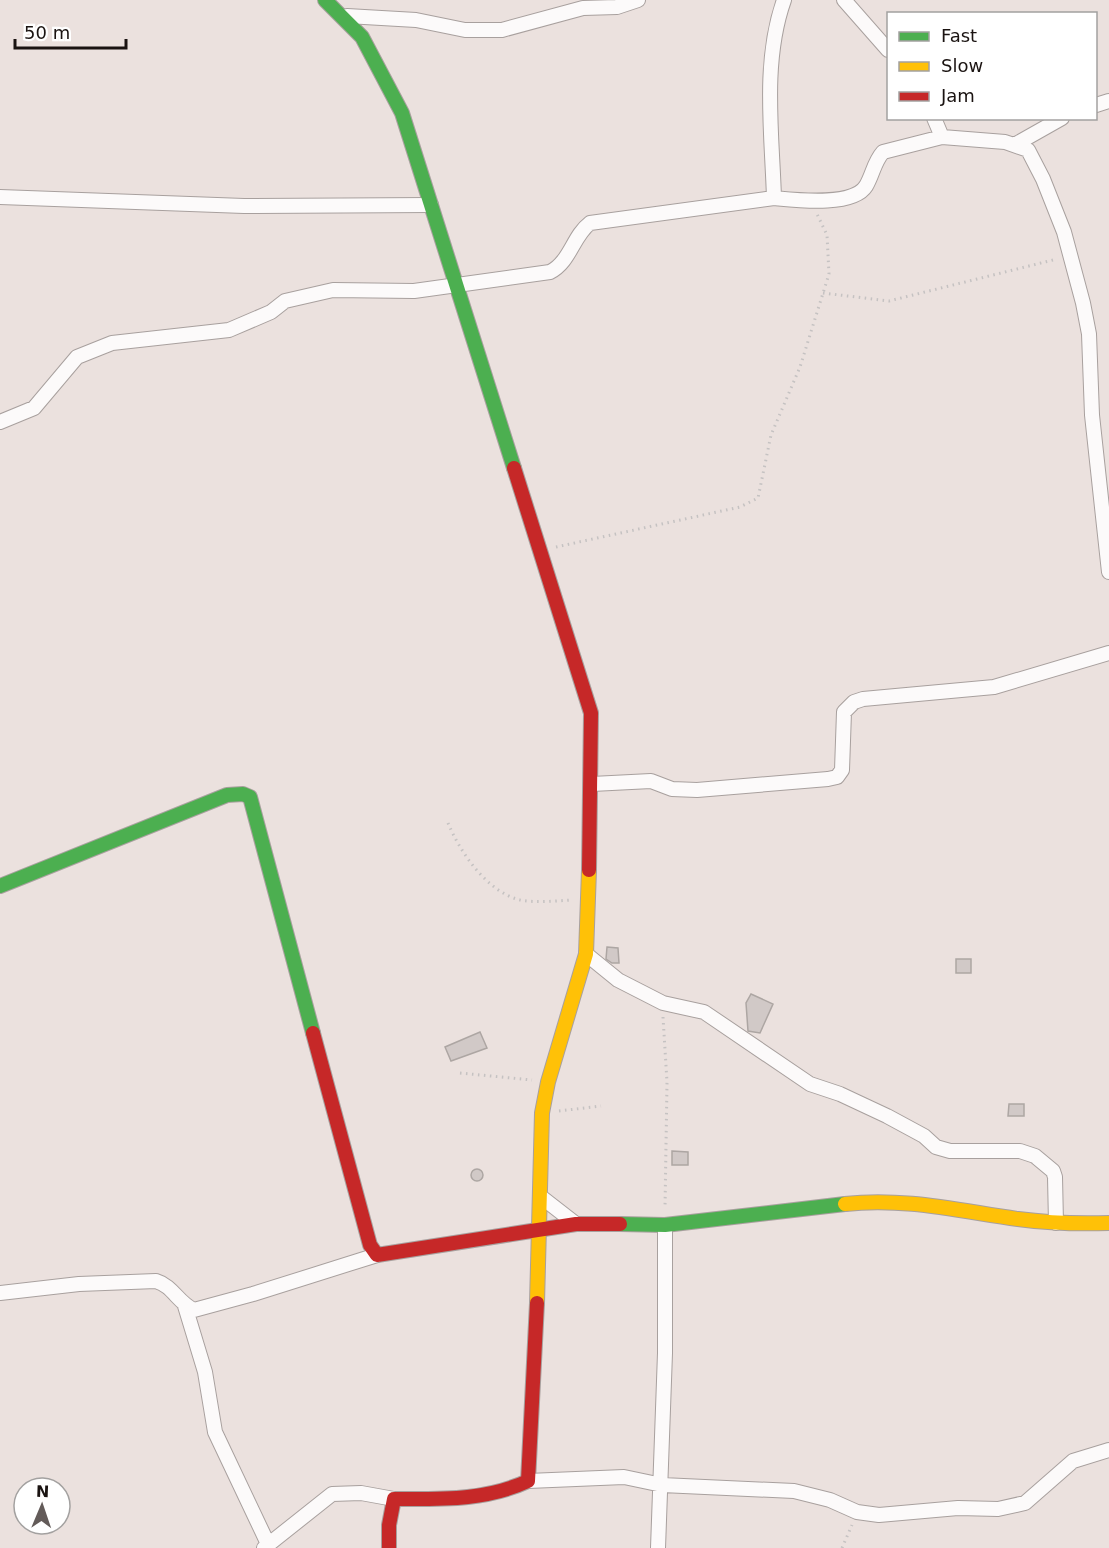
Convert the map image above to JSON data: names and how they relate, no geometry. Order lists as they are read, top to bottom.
{
  "legend": ["Fast", "Slow", "Jam"],
  "scale_bar": "50 m",
  "north": "top"
}
